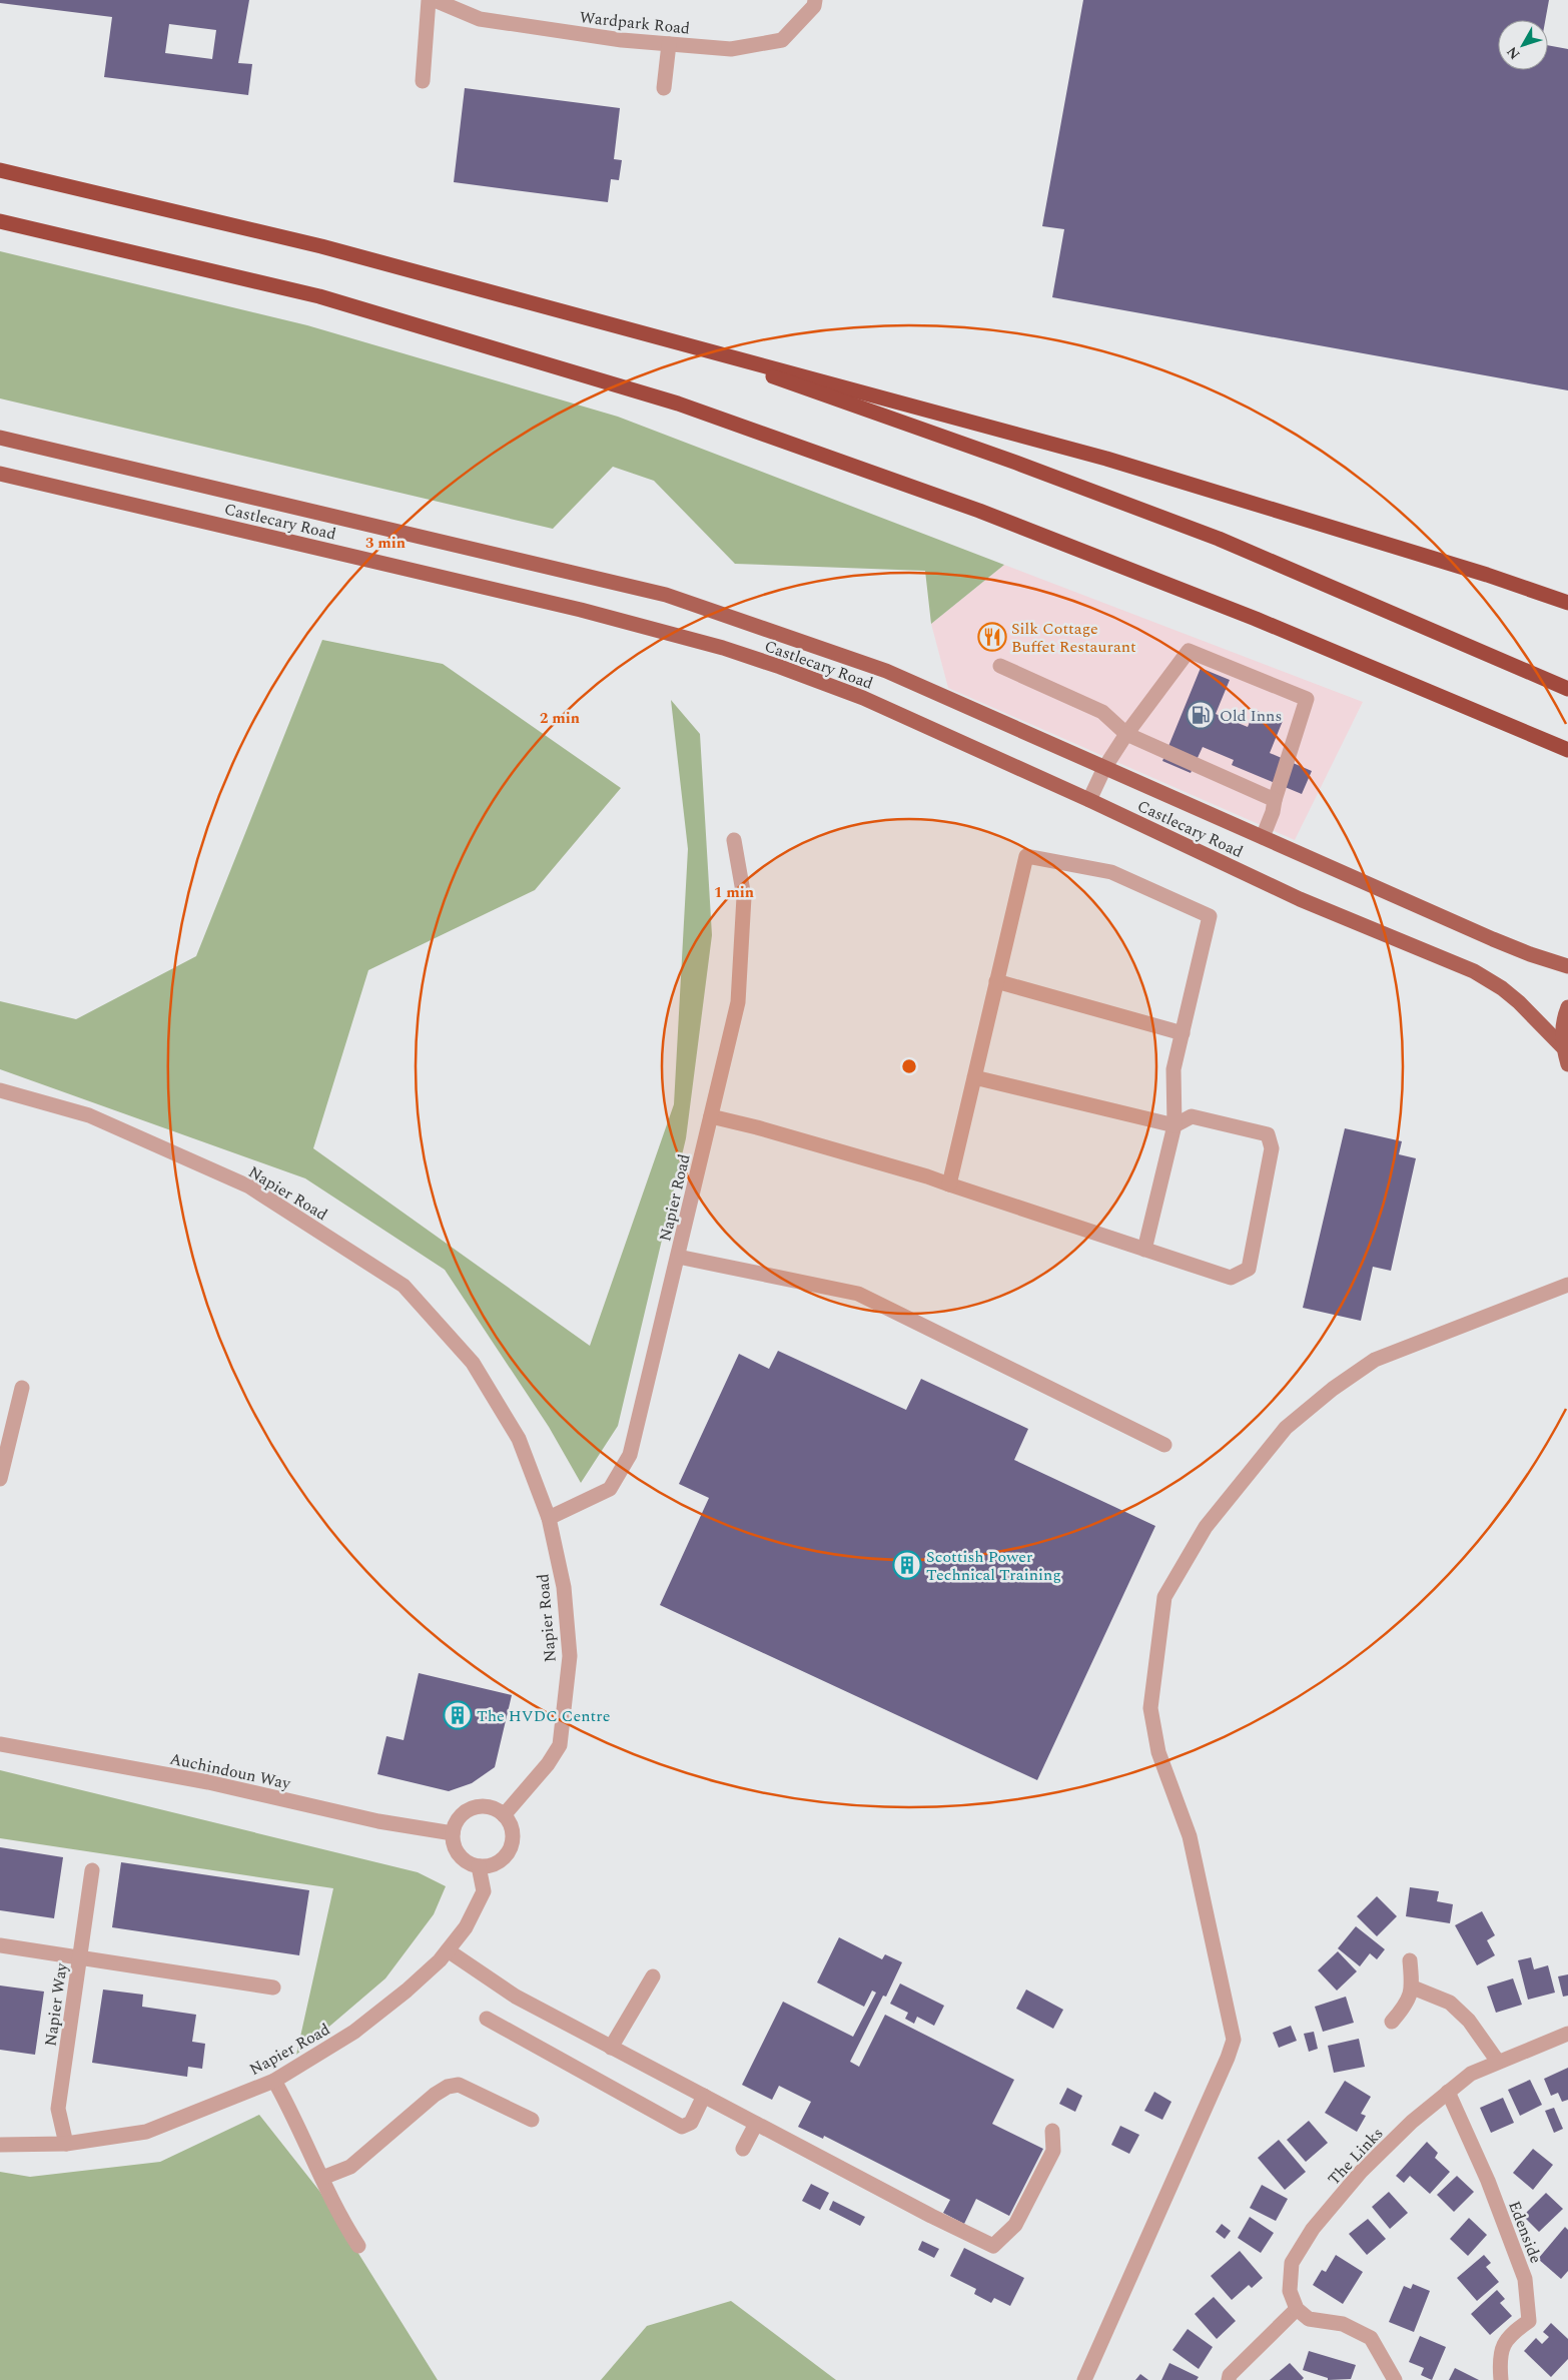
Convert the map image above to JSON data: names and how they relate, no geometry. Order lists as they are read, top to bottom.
{
  "streets": {
    "main road": ["Castlecary Road"],
    "street": [
      "Wardpark Road",
      "Napier Road",
      "Auchindoun Way",
      "Napier Way",
      "The Links",
      "Edenside"
    ]
  },
  "crossings": [
    ["Napier Road", "Auchindoun Way"],
    ["Napier Road", "Napier Way"],
    ["The Links", "Edenside"]
  ],
  "places": {
    "restaurant": ["Silk Cottage Buffet Restaurant"],
    "fuel station": ["Old Inns"],
    "building": ["Scottish Power Technical Training", "The HVDC Centre"]
  },
  "north": "bottom left",
  "rings": ["3 min", "2 min", "1 min"]
}
